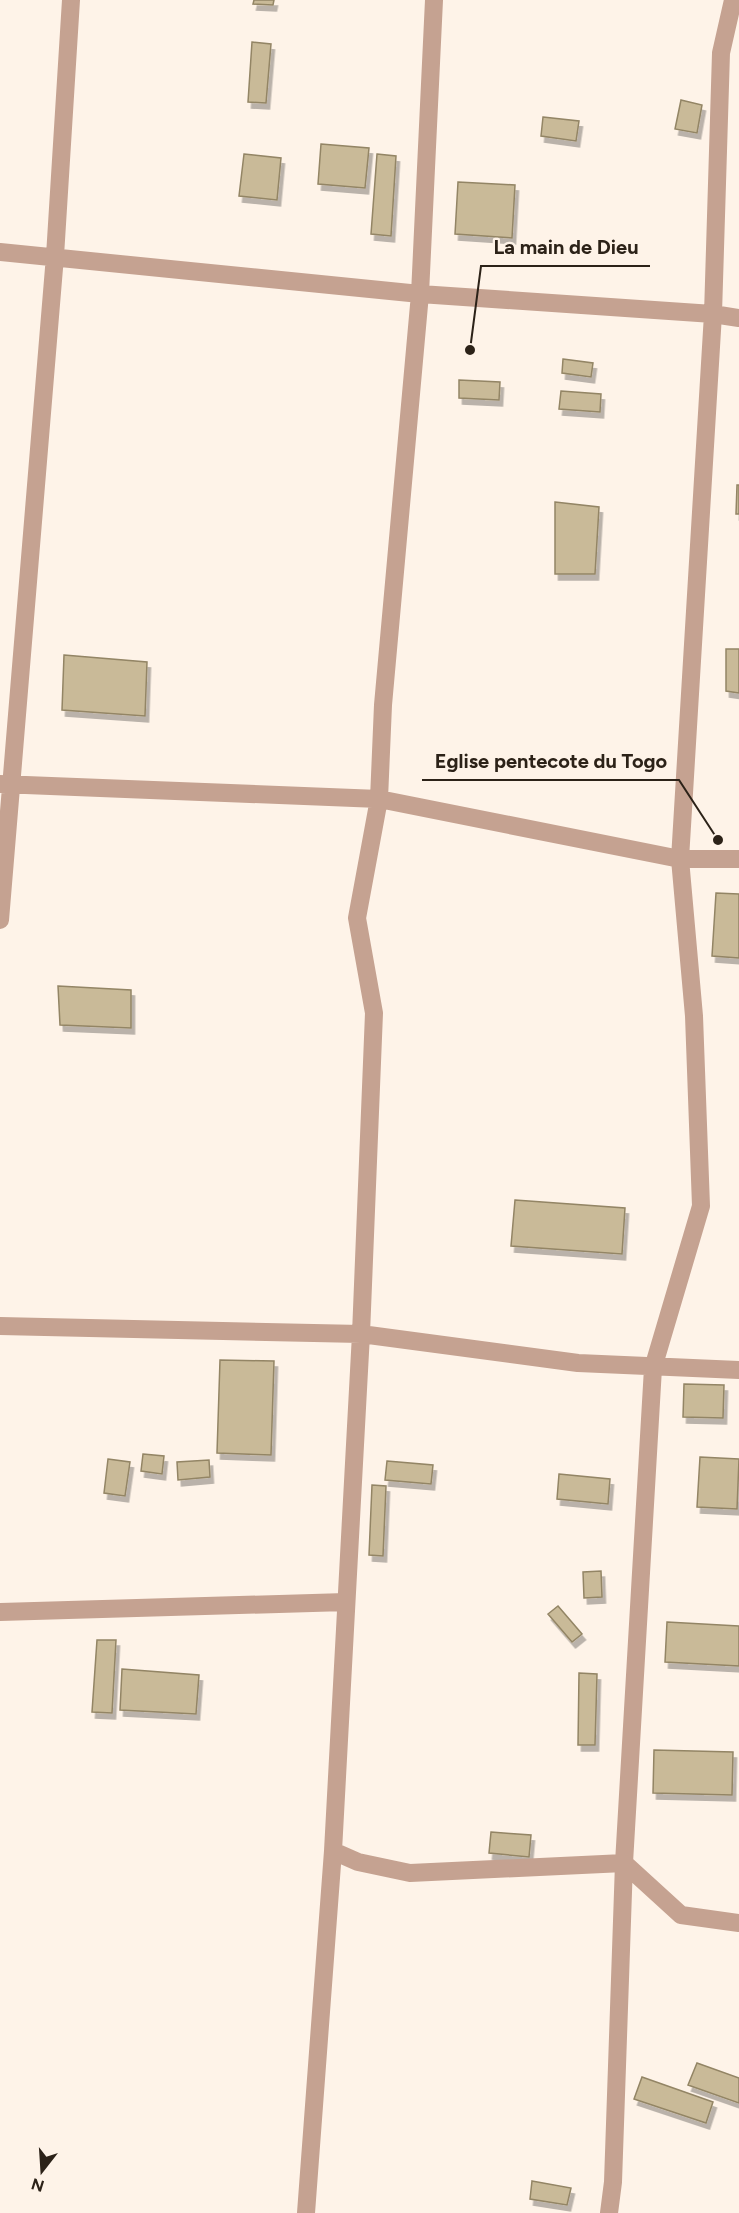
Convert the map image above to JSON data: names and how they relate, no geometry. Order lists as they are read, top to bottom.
{
  "places": ["La main de Dieu", "Eglise pentecote du Togo"],
  "north": "bottom"
}
